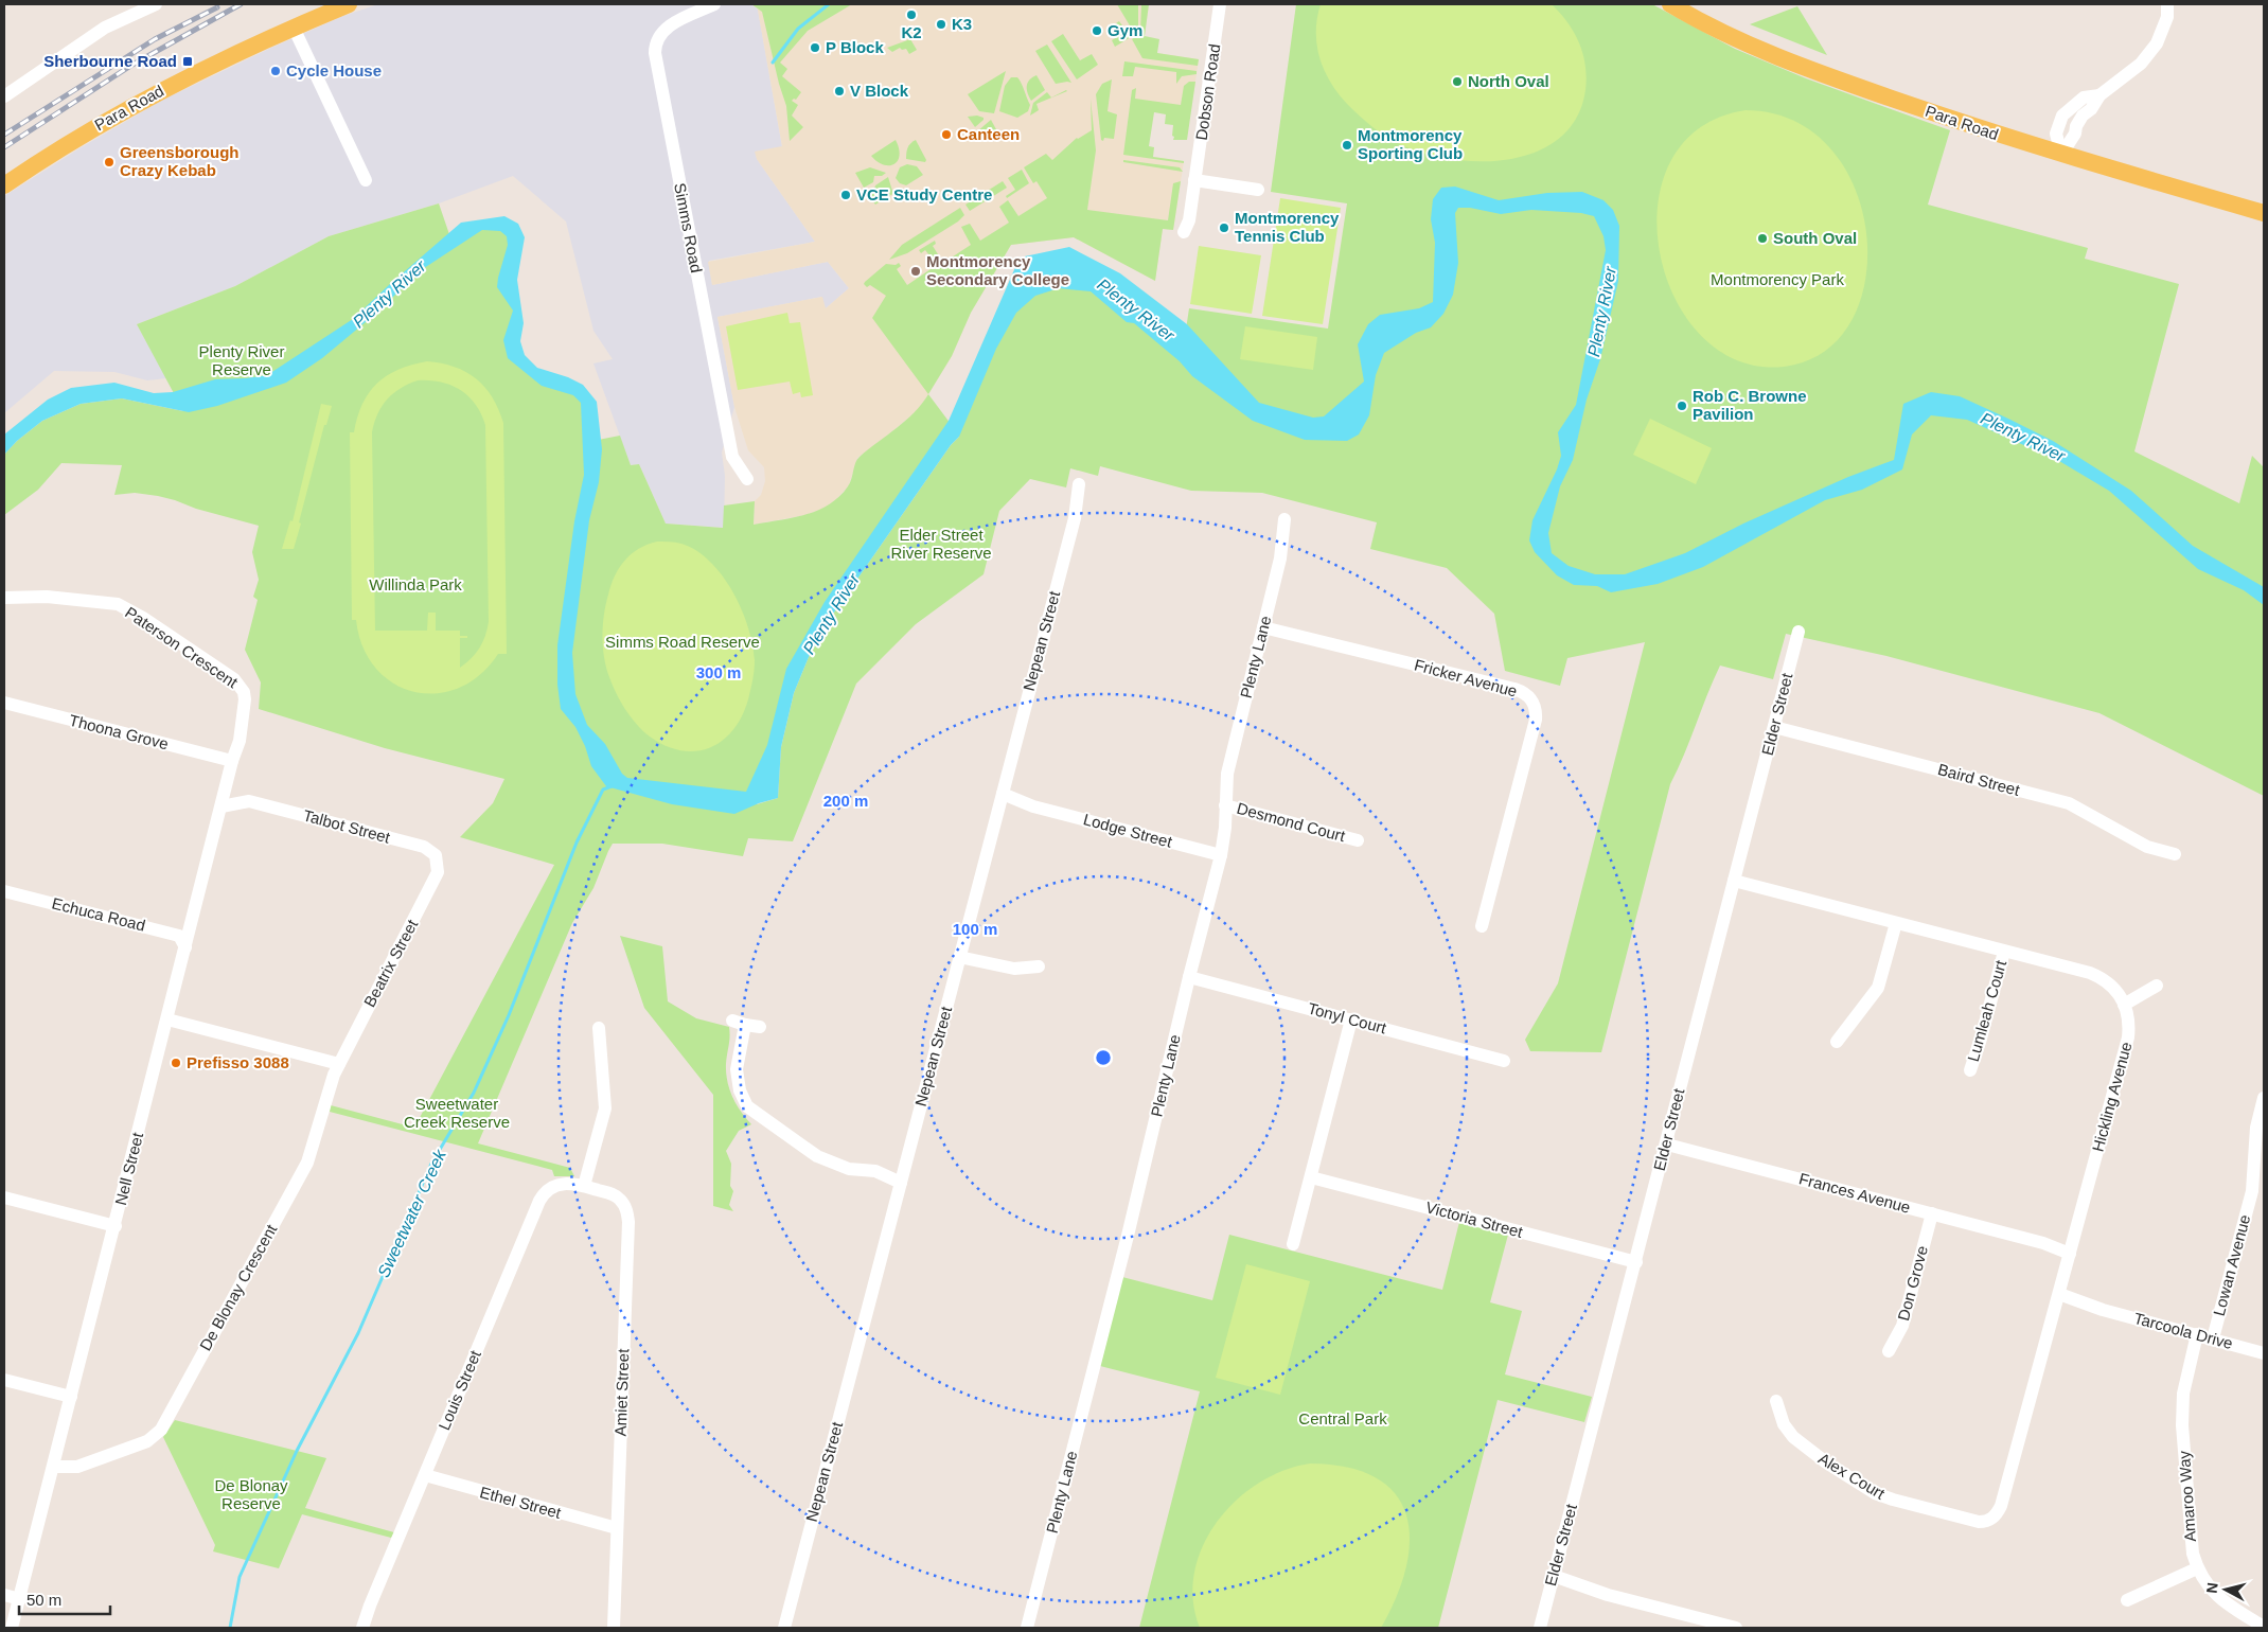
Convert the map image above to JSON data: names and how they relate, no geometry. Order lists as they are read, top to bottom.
{
  "streets": {
    "main road": ["Para Road"],
    "street": [
      "Dobson Road",
      "Simms Road",
      "Nepean Street",
      "Paterson Crescent",
      "Plenty Lane",
      "Fricker Avenue",
      "Elder Street",
      "Thoona Grove",
      "Baird Street",
      "Desmond Court",
      "Talbot Street",
      "Lodge Street",
      "Echuca Road",
      "Beatrix Street",
      "Lumleah Court",
      "Tonyl Court",
      "Hickling Avenue",
      "Nell Street",
      "Frances Avenue",
      "Victoria Street",
      "Lowan Avenue",
      "Don Grove",
      "De Blonay Crescent",
      "Tarcoola Drive",
      "Louis Street",
      "Amiet Street",
      "Alex Court",
      "Amaroo Way",
      "Ethel Street"
    ]
  },
  "crossings": [
    ["Nepean Street", "Lodge Street"],
    ["Paterson Crescent", "Nell Street"],
    ["Plenty Lane", "Fricker Avenue"],
    ["Plenty Lane", "Desmond Court"],
    ["Plenty Lane", "Lodge Street"],
    ["Plenty Lane", "Tonyl Court"],
    ["Elder Street", "Baird Street"],
    ["Elder Street", "Hickling Avenue"],
    ["Elder Street", "Frances Avenue"],
    ["Elder Street", "Victoria Street"],
    ["Thoona Grove", "Nell Street"],
    ["Talbot Street", "Beatrix Street"],
    ["Talbot Street", "Nell Street"],
    ["Echuca Road", "Nell Street"],
    ["Beatrix Street", "De Blonay Crescent"],
    ["Lumleah Court", "Hickling Avenue"],
    ["Hickling Avenue", "Frances Avenue"],
    ["Hickling Avenue", "Tarcoola Drive"],
    ["Hickling Avenue", "Alex Court"],
    ["Nell Street", "De Blonay Crescent"],
    ["Frances Avenue", "Don Grove"],
    ["Lowan Avenue", "Tarcoola Drive"],
    ["Tarcoola Drive", "Amaroo Way"],
    ["Louis Street", "Amiet Street"],
    ["Louis Street", "Ethel Street"],
    ["Amiet Street", "Ethel Street"]
  ],
  "water": ["Plenty River", "Sweetwater Creek"],
  "parks": [
    "Montmorency Park",
    "Plenty River Reserve",
    "Elder Street River Reserve",
    "Willinda Park",
    "Simms Road Reserve",
    "Sweetwater Creek Reserve",
    "Central Park",
    "De Blonay Reserve"
  ],
  "places": {
    "other": [
      "K2",
      "K3",
      "Gym",
      "P Block",
      "Cycle House",
      "North Oval",
      "V Block",
      "Canteen",
      "Montmorency Sporting Club",
      "Greensborough Crazy Kebab",
      "VCE Study Centre",
      "Montmorency Tennis Club",
      "South Oval",
      "Montmorency Secondary College",
      "Rob C. Browne Pavilion",
      "Prefisso 3088"
    ],
    "transit": ["Sherbourne Road"]
  },
  "scale_bar": "50 m",
  "north": "left",
  "rings": ["300 m", "200 m", "100 m"]
}
